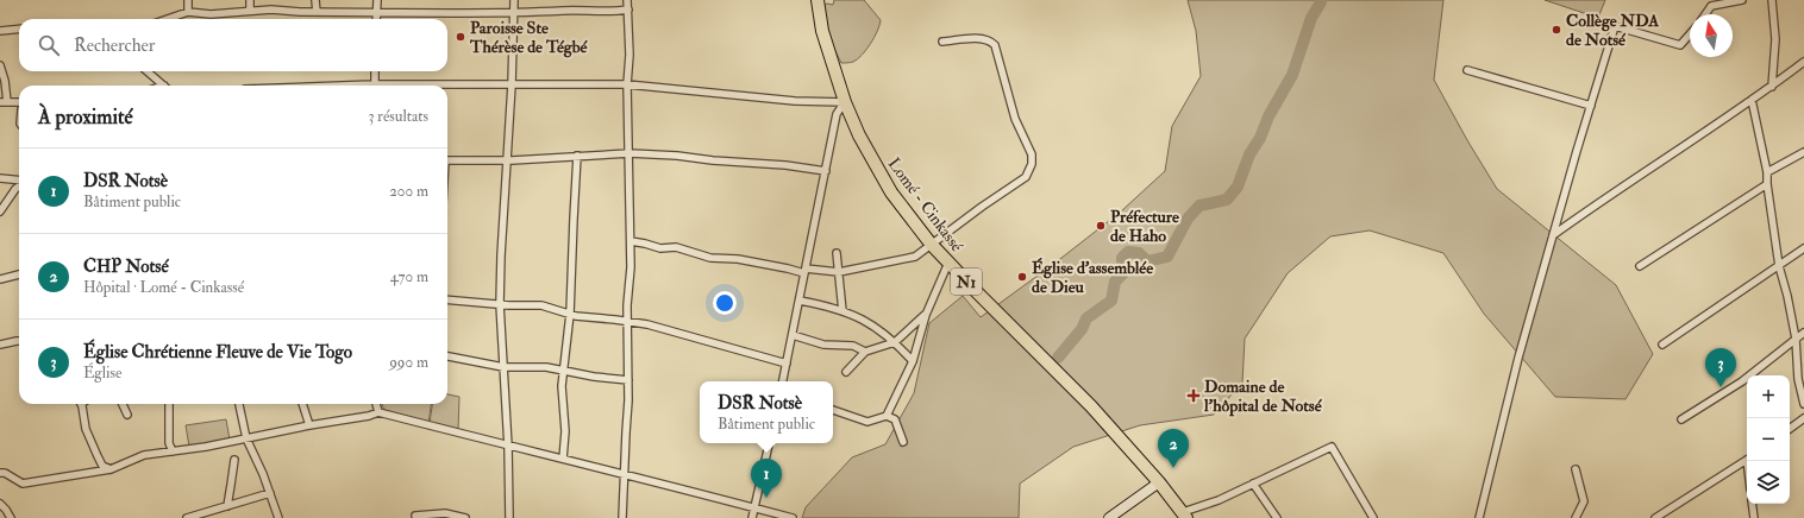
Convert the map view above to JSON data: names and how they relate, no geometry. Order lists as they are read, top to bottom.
{
  "streets": {
    "highway": ["Lomé - Cinkassé", "N1"]
  },
  "places": {
    "other": [
      "Collège NDA de Notsé",
      "Paroisse Ste Thérèse de Tégbé",
      "Préfecture de Haho",
      "Église d'assemblée de Dieu"
    ],
    "health": ["Domaine de l'hôpital de Notsé"]
  },
  "north": "top",
  "page": {
    "search": "Rechercher",
    "heading": ["À proximité", "3 résultats"],
    "list": [
      {
        "mark": "1",
        "name": "DSR Notsè",
        "note": "Bâtiment public",
        "value": "200 m"
      },
      {
        "mark": "2",
        "name": "CHP Notsé",
        "note": "Hôpital · Lomé - Cinkassé",
        "value": "470 m"
      },
      {
        "mark": "3",
        "name": "Église Chrétienne Fleuve de Vie Togo",
        "note": "Église",
        "value": "990 m"
      }
    ],
    "pins": ["3", "2", "1"],
    "map_buttons": ["+", "−"],
    "popup": ["DSR Notsè", "Bâtiment public"]
  }
}
